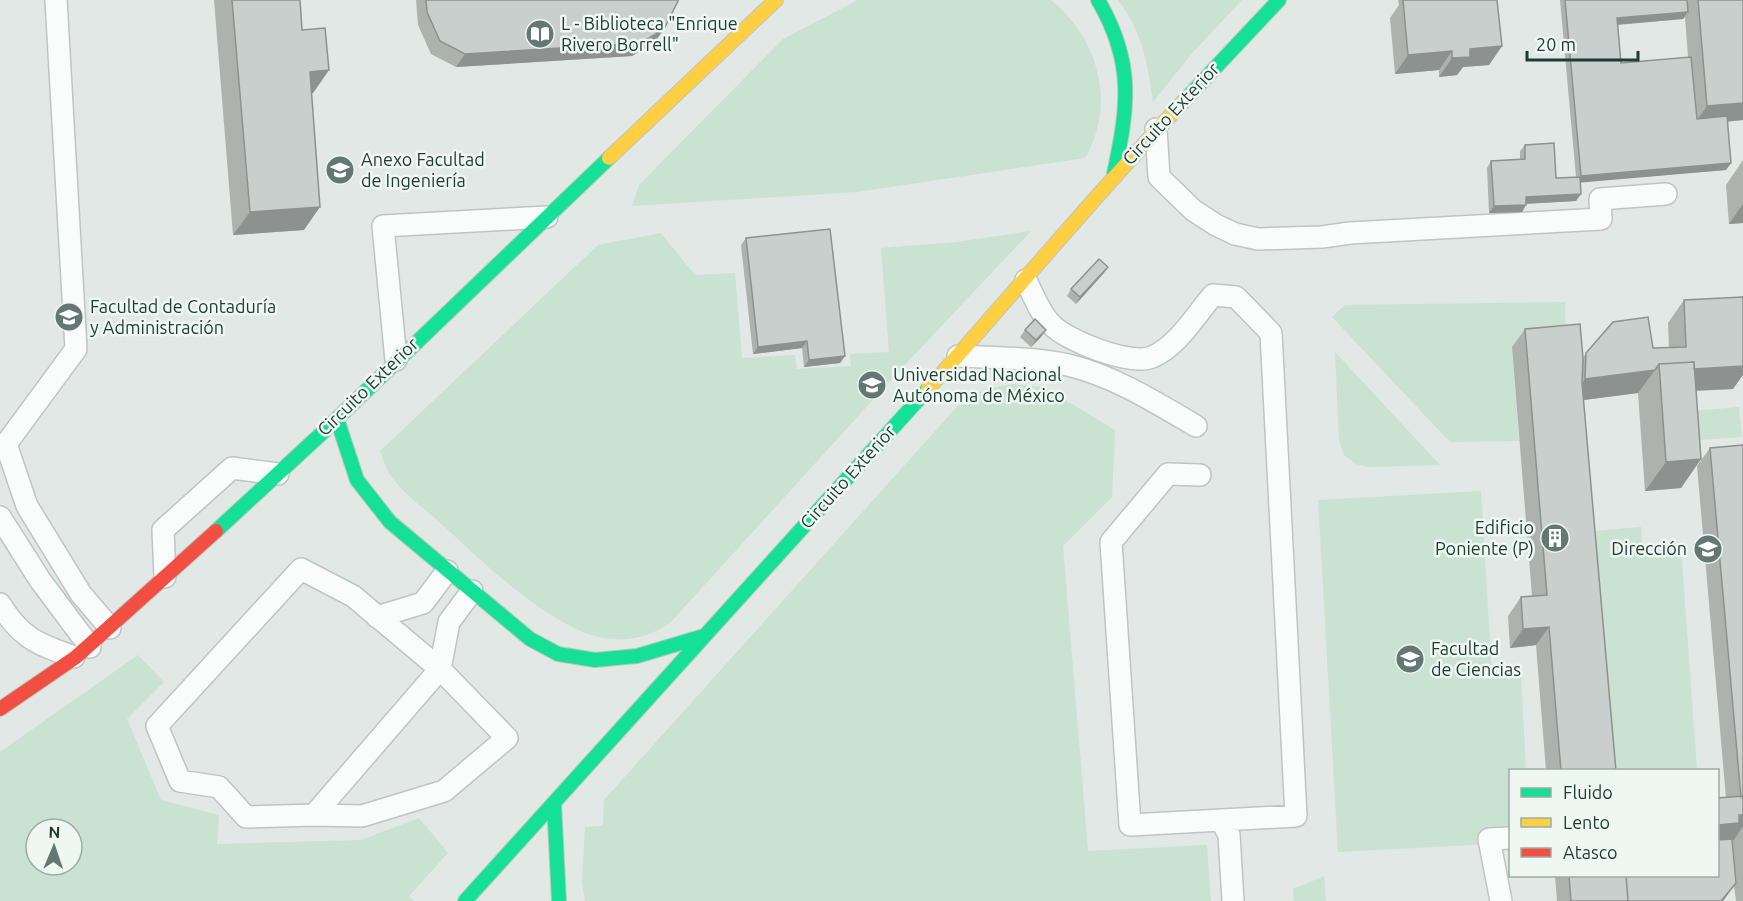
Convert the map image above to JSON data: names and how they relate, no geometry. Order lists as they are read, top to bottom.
{
  "streets": {
    "street": ["Circuito Exterior"]
  },
  "places": {
    "library": ["L - Biblioteca \"Enrique Rivero Borrell\""],
    "school or university": [
      "Anexo Facultad de Ingeniería",
      "Facultad de Contaduría y Administración",
      "Universidad Nacional Autónoma de México",
      "Dirección",
      "Facultad de Ciencias"
    ],
    "building": ["Edificio Poniente (P)"]
  },
  "legend": ["Fluido", "Lento", "Atasco"],
  "scale_bar": "20 m",
  "north": "top"
}
